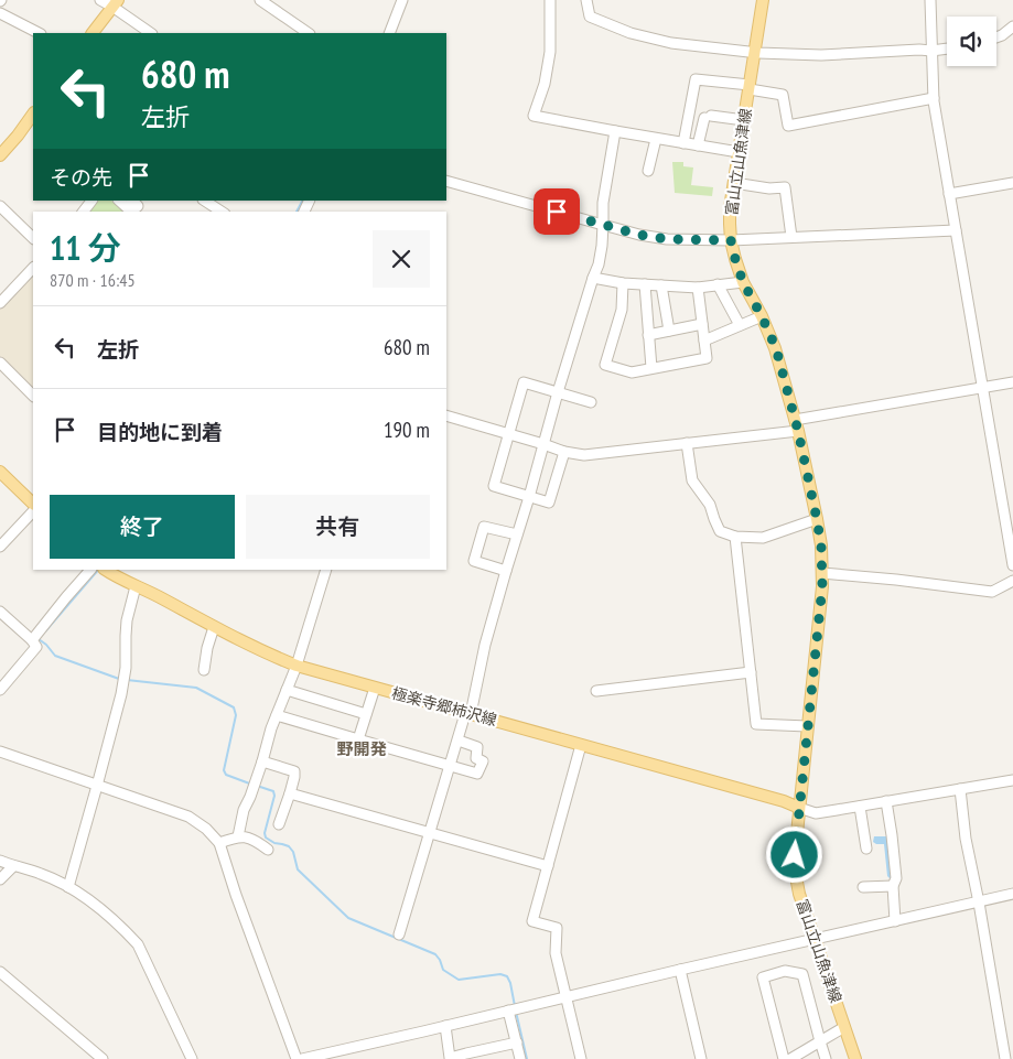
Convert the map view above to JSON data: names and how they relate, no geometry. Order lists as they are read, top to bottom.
{
  "streets": {
    "main road": ["富山立山魚津線", "極楽寺郷柿沢線"]
  },
  "crossings": [
    ["富山立山魚津線", "極楽寺郷柿沢線"]
  ],
  "districts": ["野開発"],
  "page": {
    "turn": ["680 m", "左折"],
    "then": "その先",
    "heading": ["11 分", "870 m · 16:45"],
    "list": [
      {
        "name": "左折",
        "value": "680 m"
      },
      {
        "name": "目的地に到着",
        "value": "190 m"
      }
    ],
    "buttons": ["終了", "共有"]
  }
}
